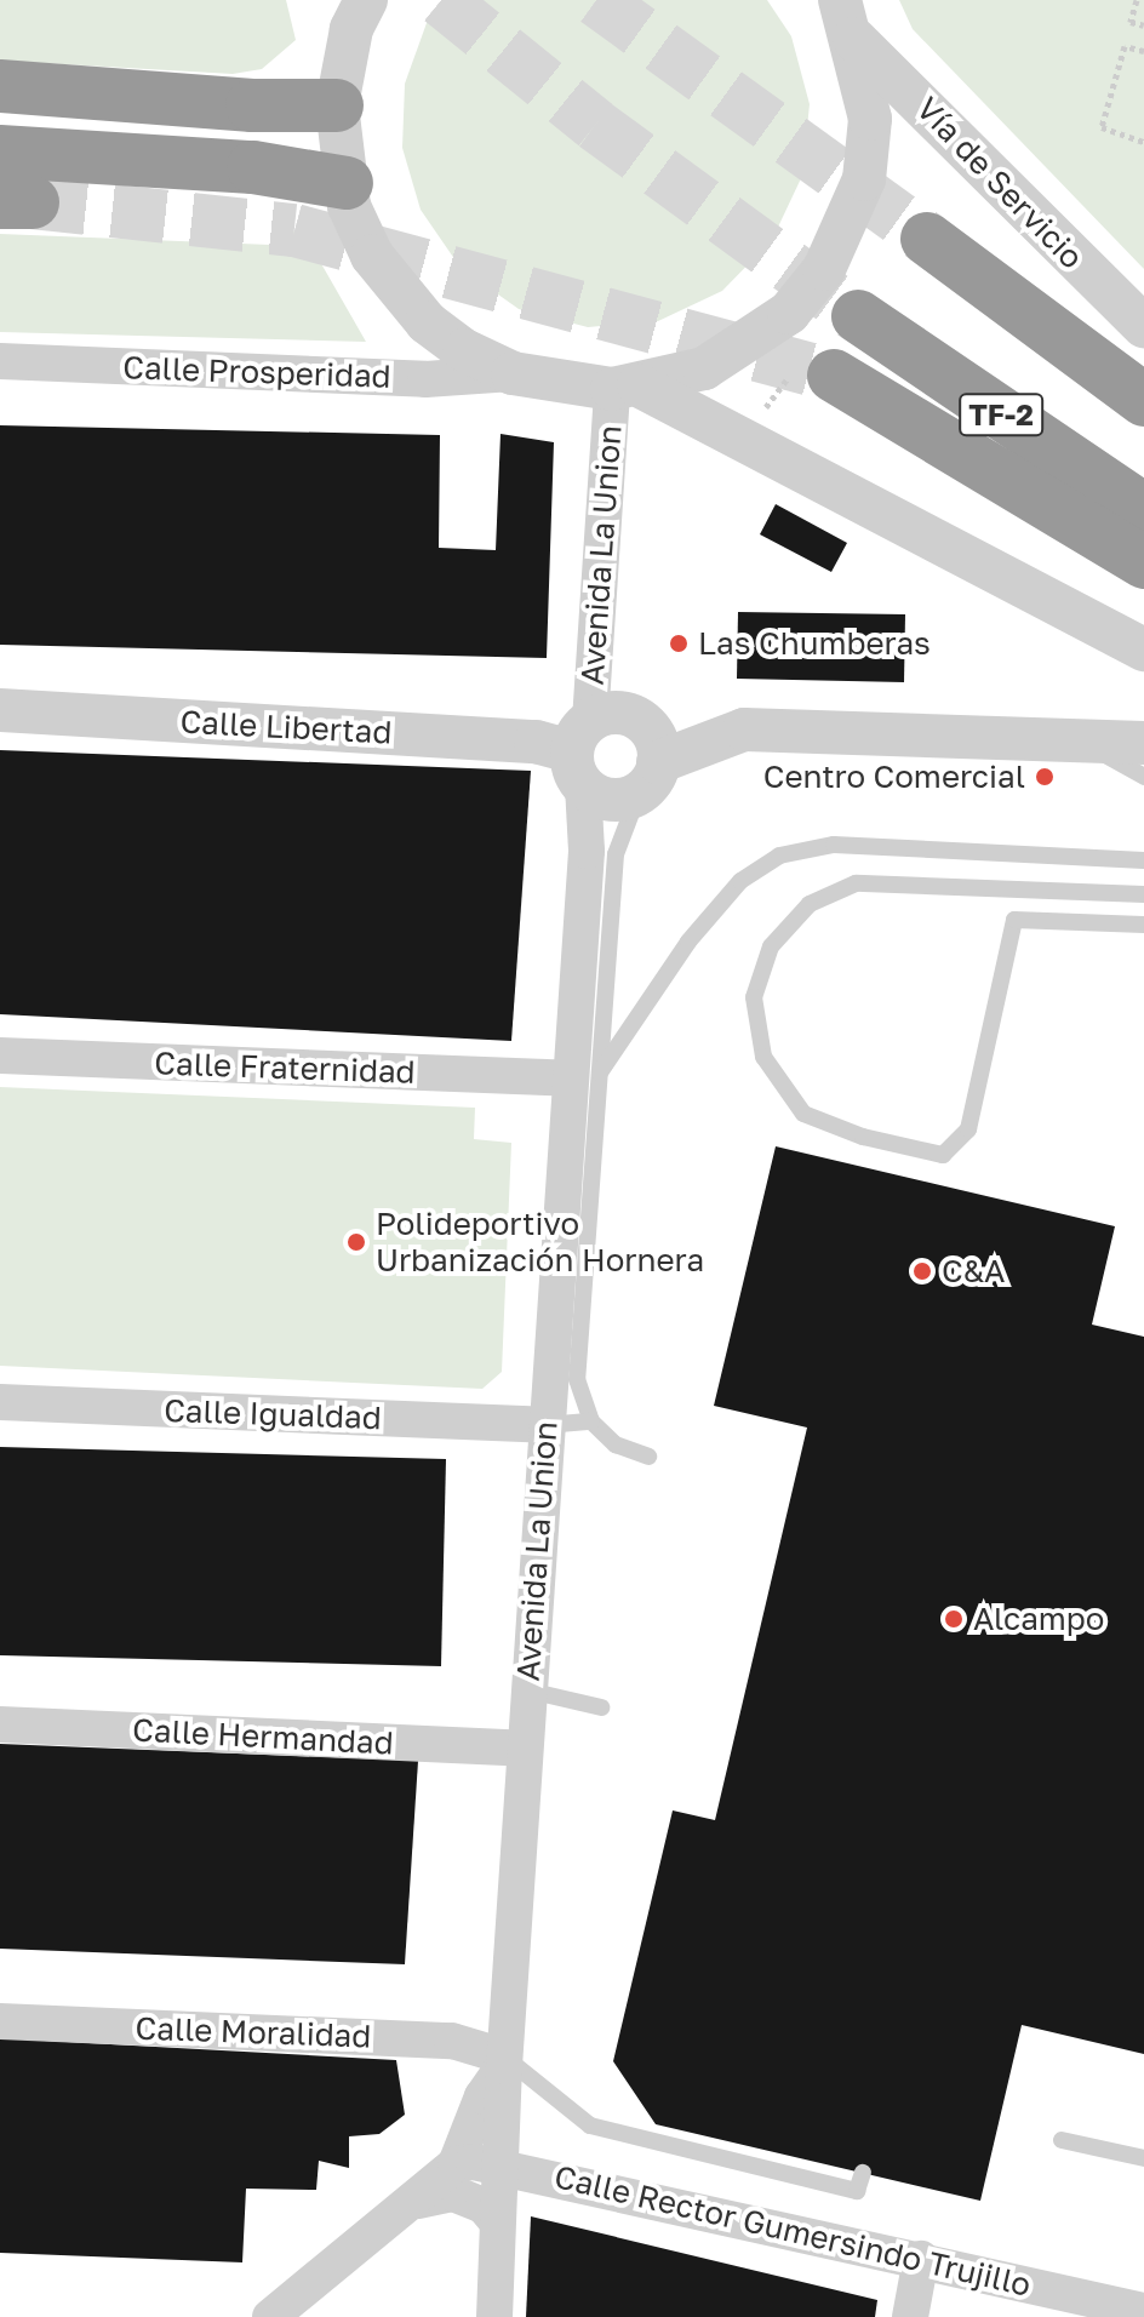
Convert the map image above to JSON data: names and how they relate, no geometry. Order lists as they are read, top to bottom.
{
  "streets": {
    "highway": ["TF-2"],
    "street": [
      "Vía de Servicio",
      "Calle Prosperidad",
      "Avenida La Union",
      "Calle Libertad",
      "Calle Fraternidad",
      "Calle Igualdad",
      "Calle Hermandad",
      "Calle Moralidad",
      "Calle Rector Gumersindo Trujillo"
    ]
  },
  "crossings": [
    ["Avenida La Union", "Calle Libertad"],
    ["Avenida La Union", "Calle Fraternidad"],
    ["Avenida La Union", "Calle Igualdad"],
    ["Avenida La Union", "Calle Hermandad"],
    ["Avenida La Union", "Calle Moralidad"],
    ["Avenida La Union", "Calle Rector Gumersindo Trujillo"]
  ],
  "places": [
    "Las Chumberas",
    "Centro Comercial",
    "Polideportivo Urbanización Hornera",
    "C&A",
    "Alcampo"
  ]
}
